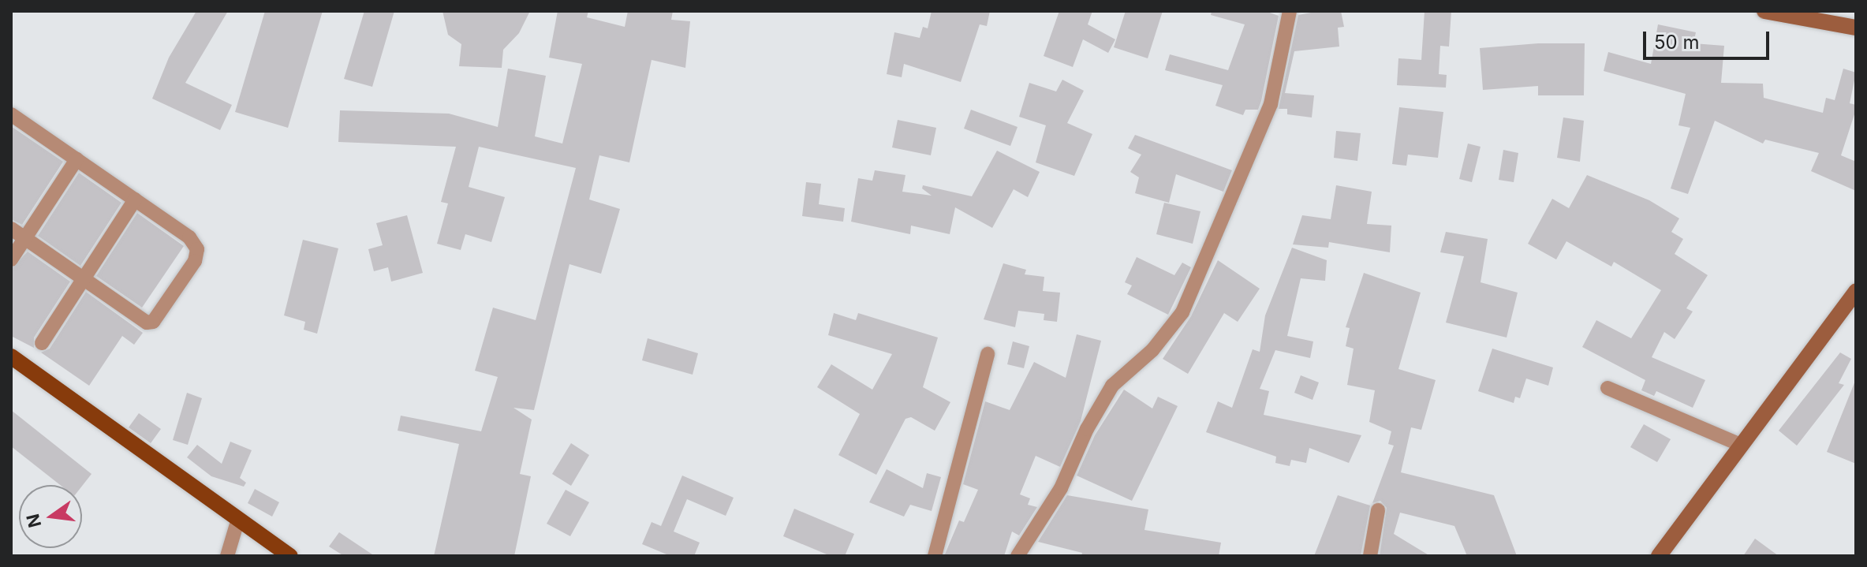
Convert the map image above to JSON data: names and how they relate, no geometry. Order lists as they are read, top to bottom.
{
  "scale_bar": "50 m",
  "north": "left"
}
